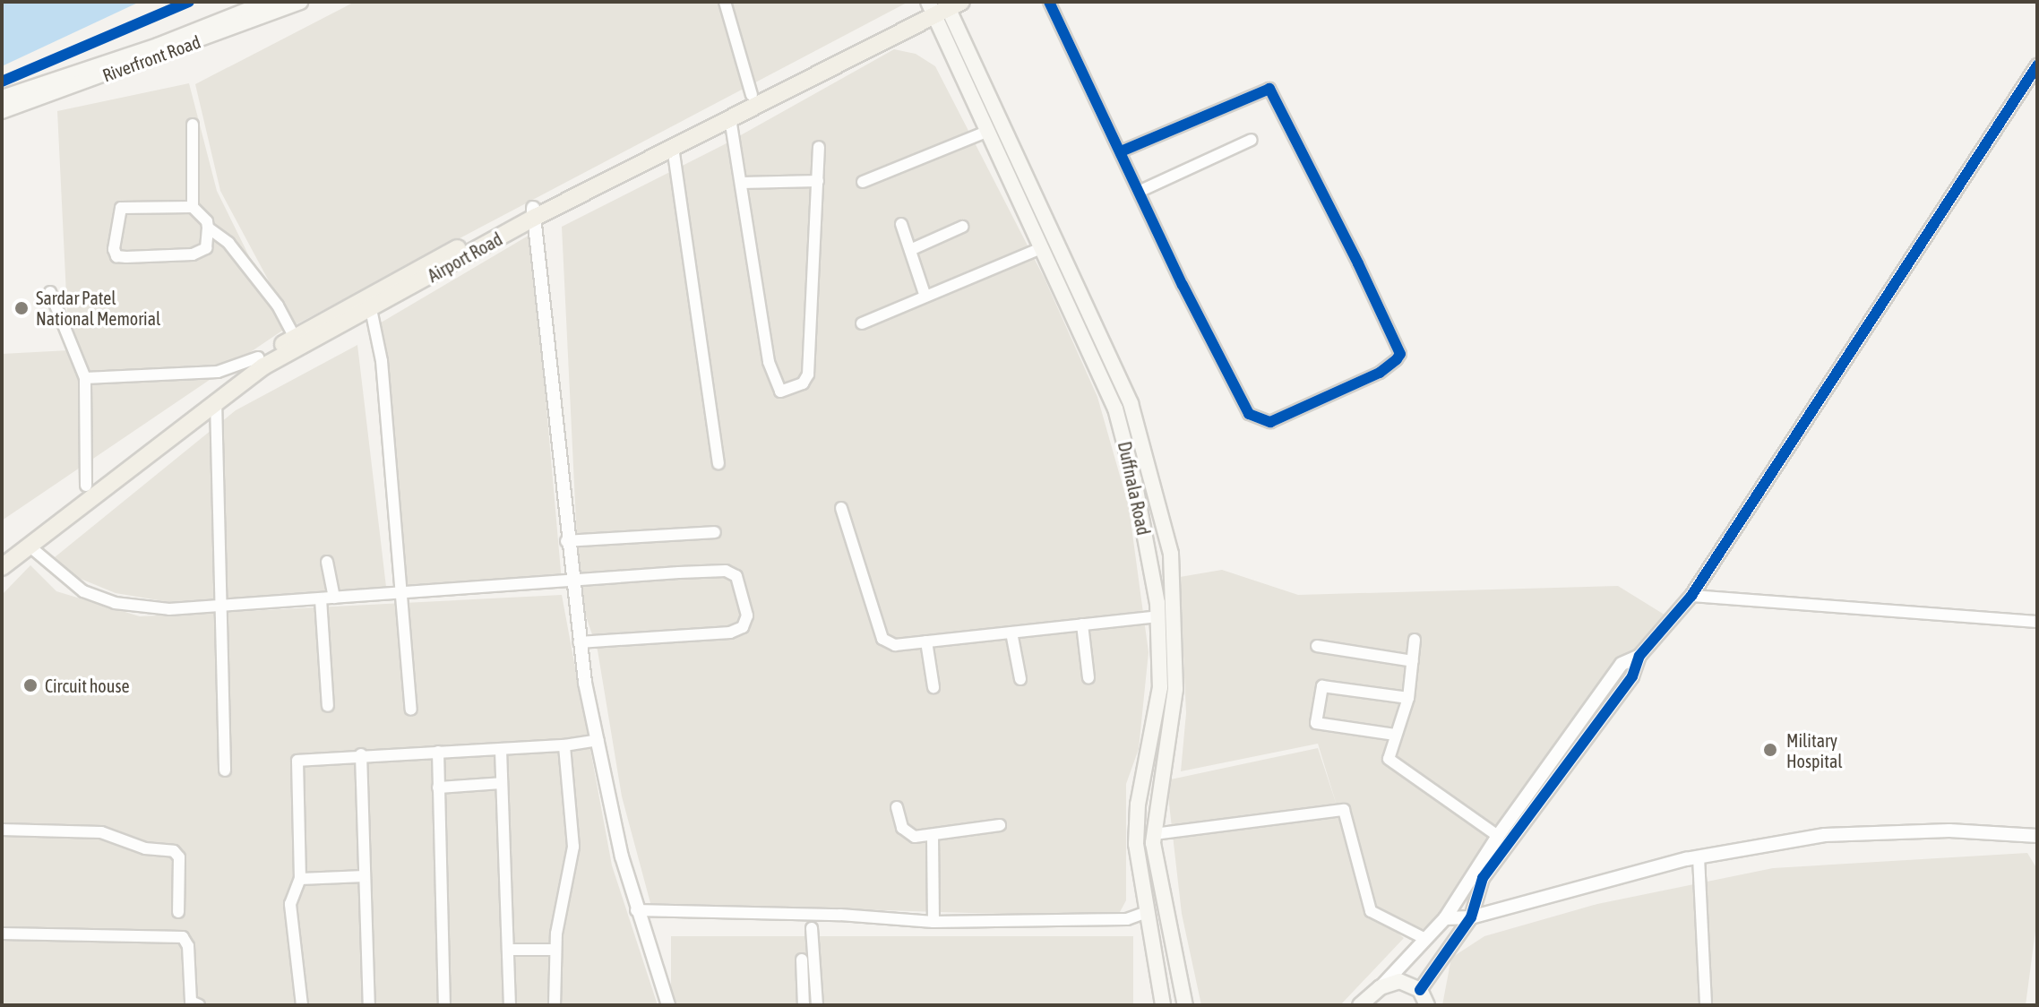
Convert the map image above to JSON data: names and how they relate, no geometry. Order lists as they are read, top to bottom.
{
  "streets": {
    "main road": ["Riverfront Road", "Airport Road", "Duffnala Road"]
  },
  "crossings": [
    ["Airport Road", "Duffnala Road"]
  ],
  "places": ["Sardar Patel National Memorial", "Circuit house", "Military Hospital"]
}
